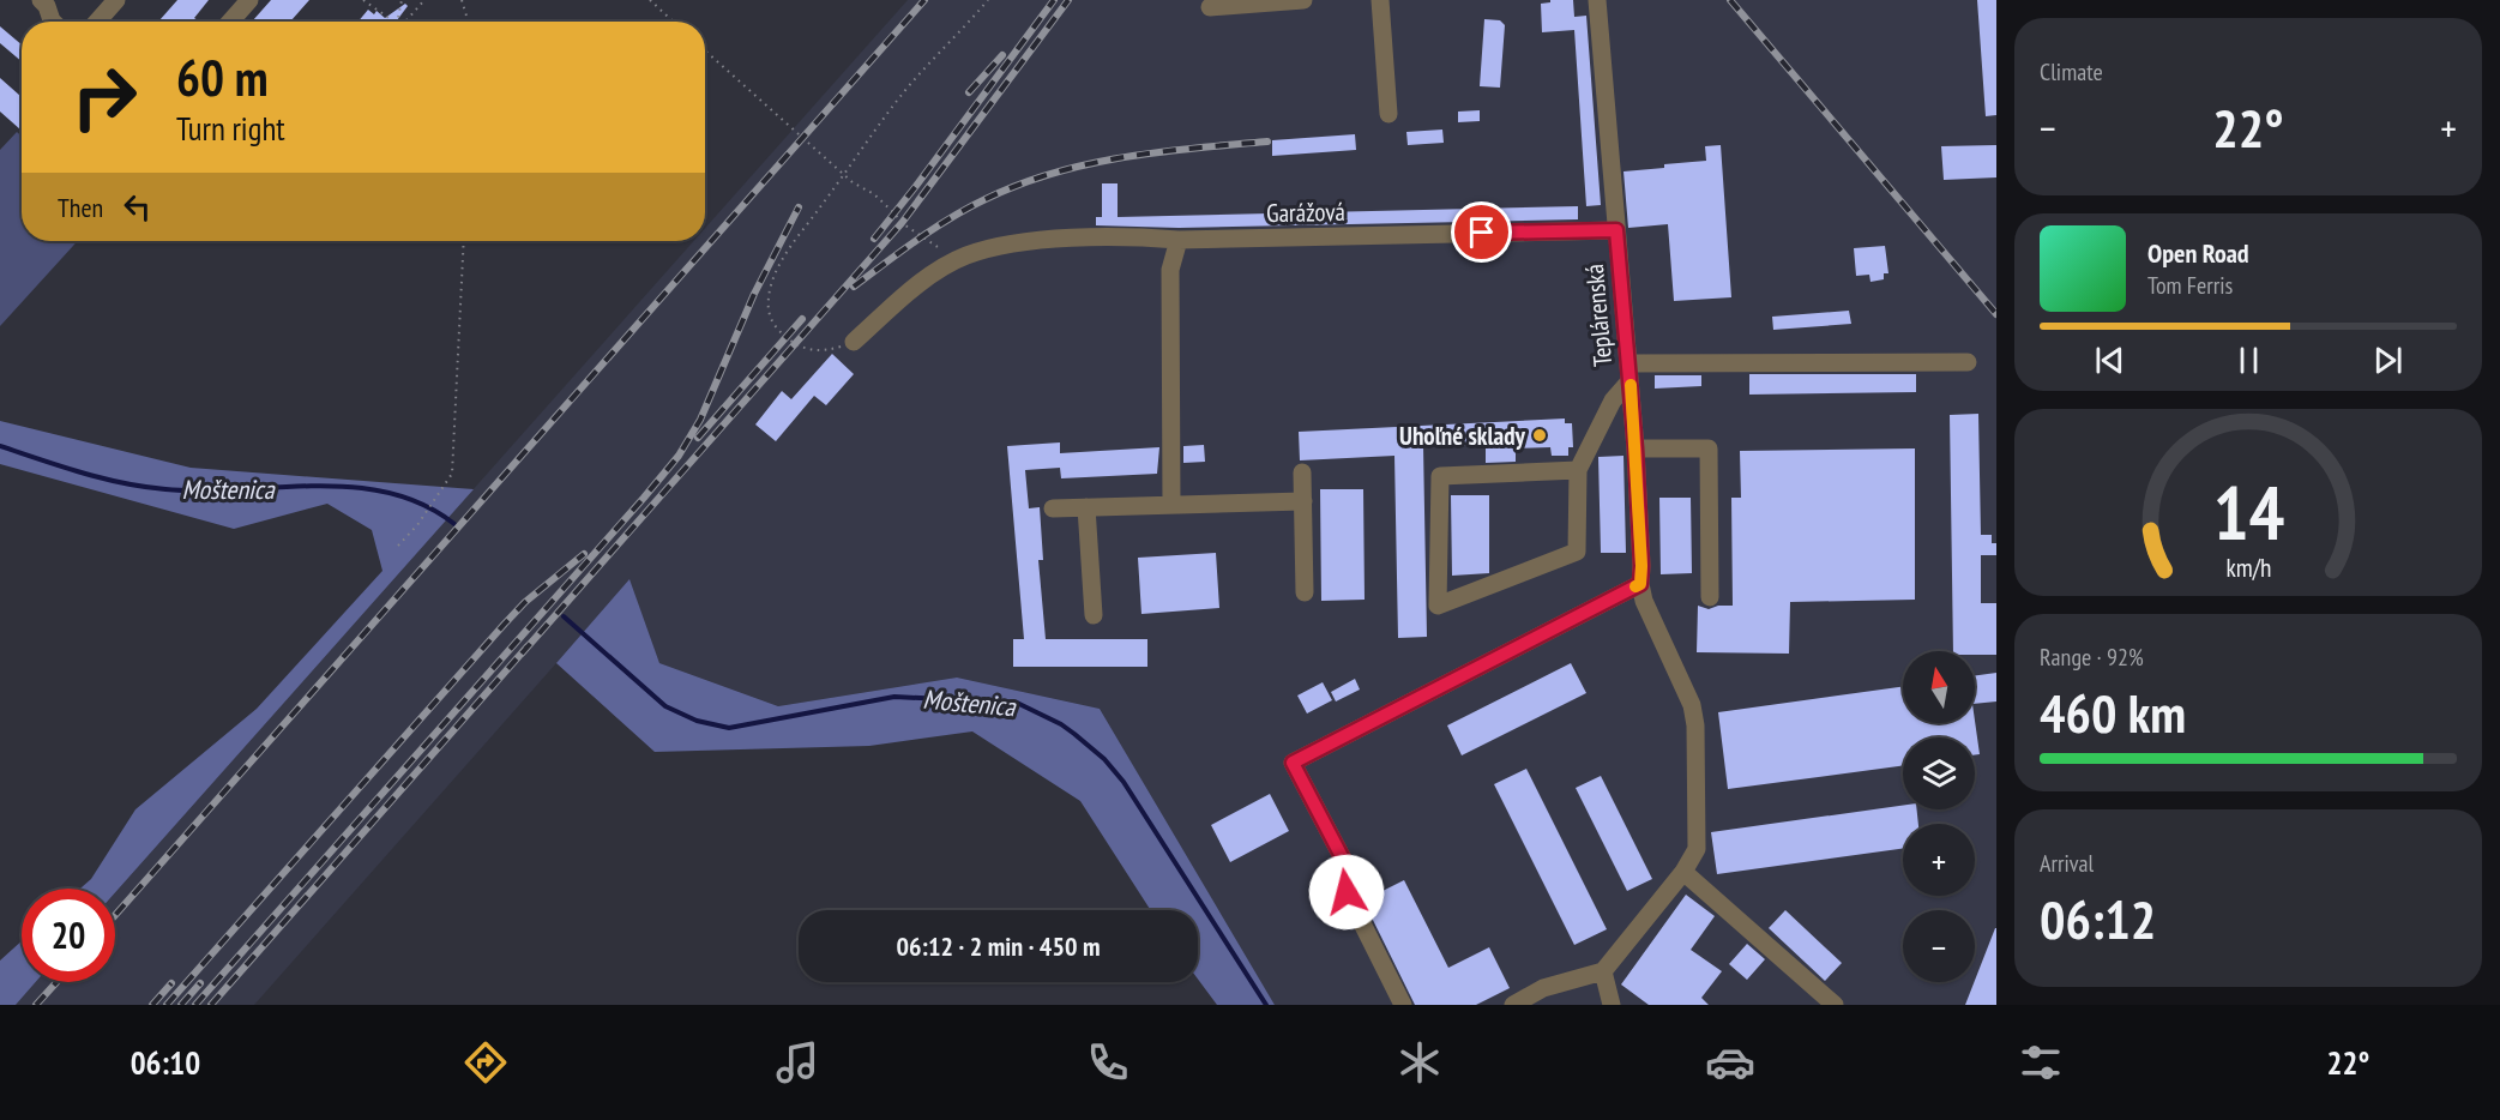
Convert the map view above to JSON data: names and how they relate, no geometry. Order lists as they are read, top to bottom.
{
  "streets": {
    "street": ["Garážová", "Teplárenská"]
  },
  "crossings": [
    ["Garážová", "Teplárenská"]
  ],
  "water": ["Moštenica"],
  "places": ["Uhoľné sklady"],
  "north": "top",
  "page": {
    "tile": [
      "Climate",
      ["Range · 92%", "460 km"],
      ["Arrival", "06:12"]
    ],
    "turn": ["60 m", "Turn right"],
    "heat": ["−", "22°", "+"],
    "then": "Then",
    "song": ["Open Road", "Tom Ferris"],
    "map_buttons": ["+", "−"],
    "limit": "20",
    "trip": "06:12 · 2 min · 450 m",
    "tabs": ["06:10", "22°"],
    "gauge": ["14", "km/h"]
  }
}
